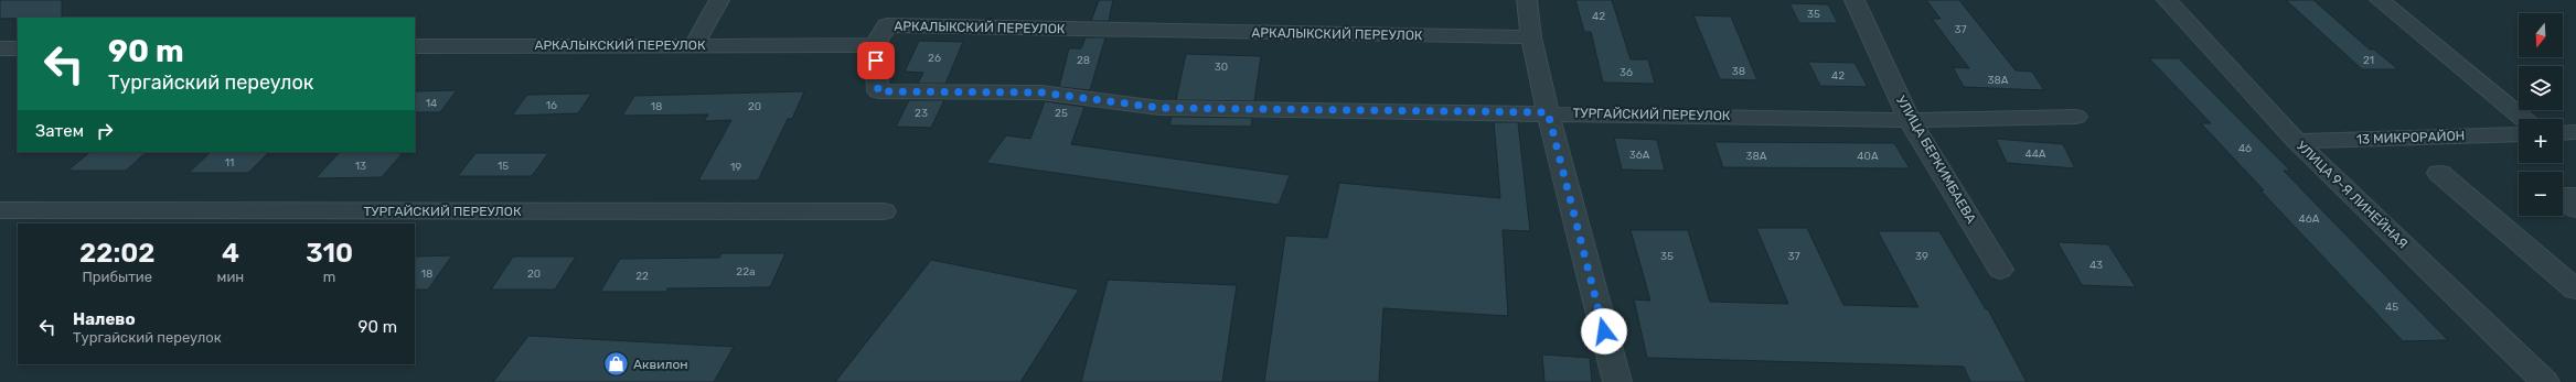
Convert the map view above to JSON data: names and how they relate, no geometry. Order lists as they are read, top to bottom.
{
  "streets": {
    "street": [
      "АРКАЛЫКСКИЙ ПЕРЕУЛОК",
      "ТУРГАЙСКИЙ ПЕРЕУЛОК",
      "13 МИКРОРАЙОН",
      "УЛИЦА БЕРКИМБАЕВА",
      "УЛИЦА 9-Я ЛИНЕЙНАЯ"
    ]
  },
  "crossings": [
    ["АРКАЛЫКСКИЙ ПЕРЕУЛОК", "ТУРГАЙСКИЙ ПЕРЕУЛОК"],
    ["ТУРГАЙСКИЙ ПЕРЕУЛОК", "УЛИЦА БЕРКИМБАЕВА"],
    ["13 МИКРОРАЙОН", "УЛИЦА 9-Я ЛИНЕЙНАЯ"]
  ],
  "places": {
    "shop": ["Аквилон"]
  },
  "house_numbers": [
    "35",
    "42",
    "37",
    "26",
    "28",
    "21",
    "30",
    "38",
    "36",
    "42",
    "38А",
    "14",
    "16",
    "18",
    "20",
    "23",
    "25",
    "46",
    "44А",
    "36А",
    "38А",
    "40А",
    "11",
    "13",
    "15",
    "19",
    "46А",
    "35",
    "37",
    "39",
    "43",
    "22а",
    "18",
    "20",
    "22",
    "45"
  ],
  "north": "bottom",
  "page": {
    "map_buttons": ["+", "−"],
    "turn": ["90 m", "Тургайский переулок"],
    "then": "Затем",
    "eta": [
      "22:02",
      "Прибытие",
      "4",
      "мин",
      "310",
      "m"
    ],
    "list": [
      {
        "name": "Налево",
        "note": "Тургайский переулок",
        "value": "90 m"
      }
    ]
  }
}
